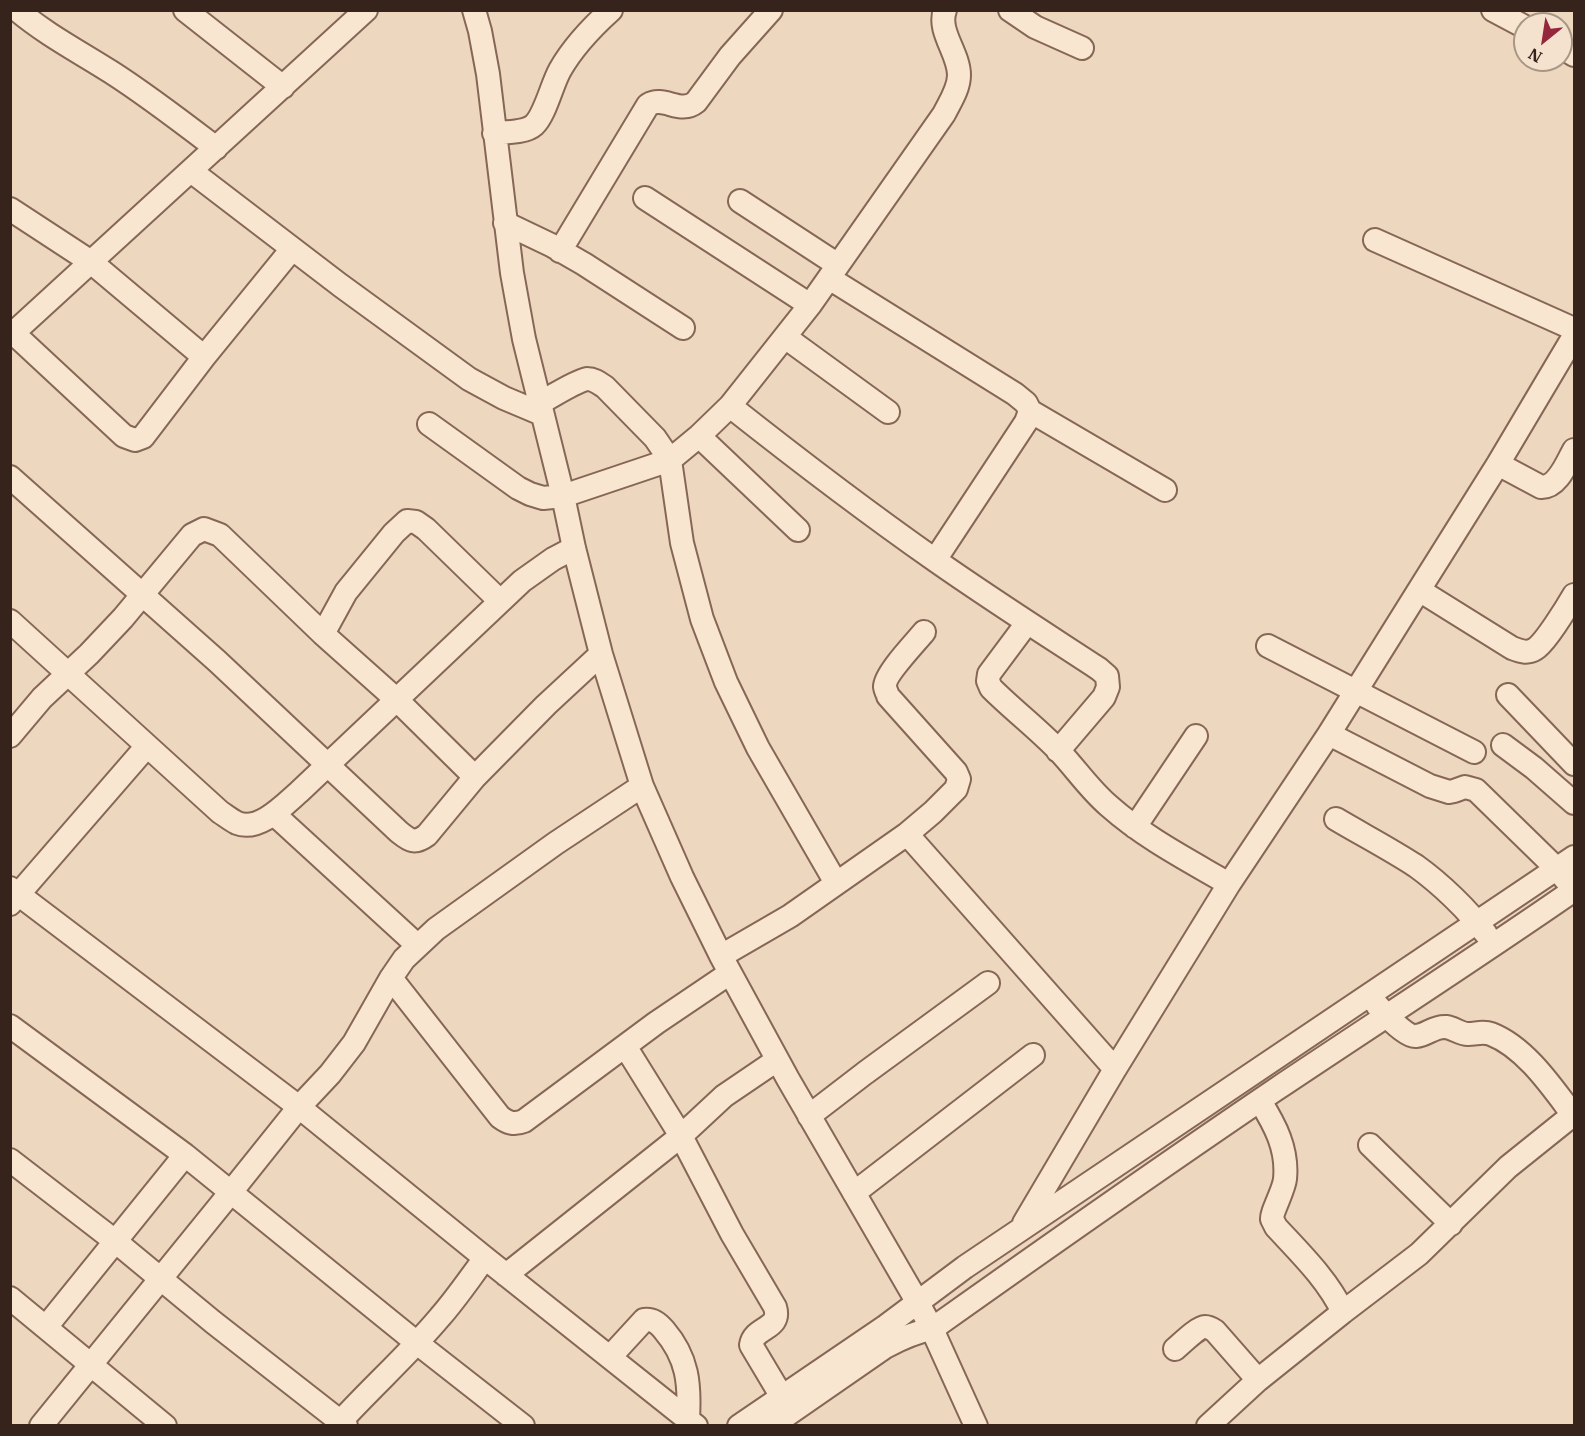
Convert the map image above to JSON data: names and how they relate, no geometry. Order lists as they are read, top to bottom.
{
  "north": "bottom left"
}
